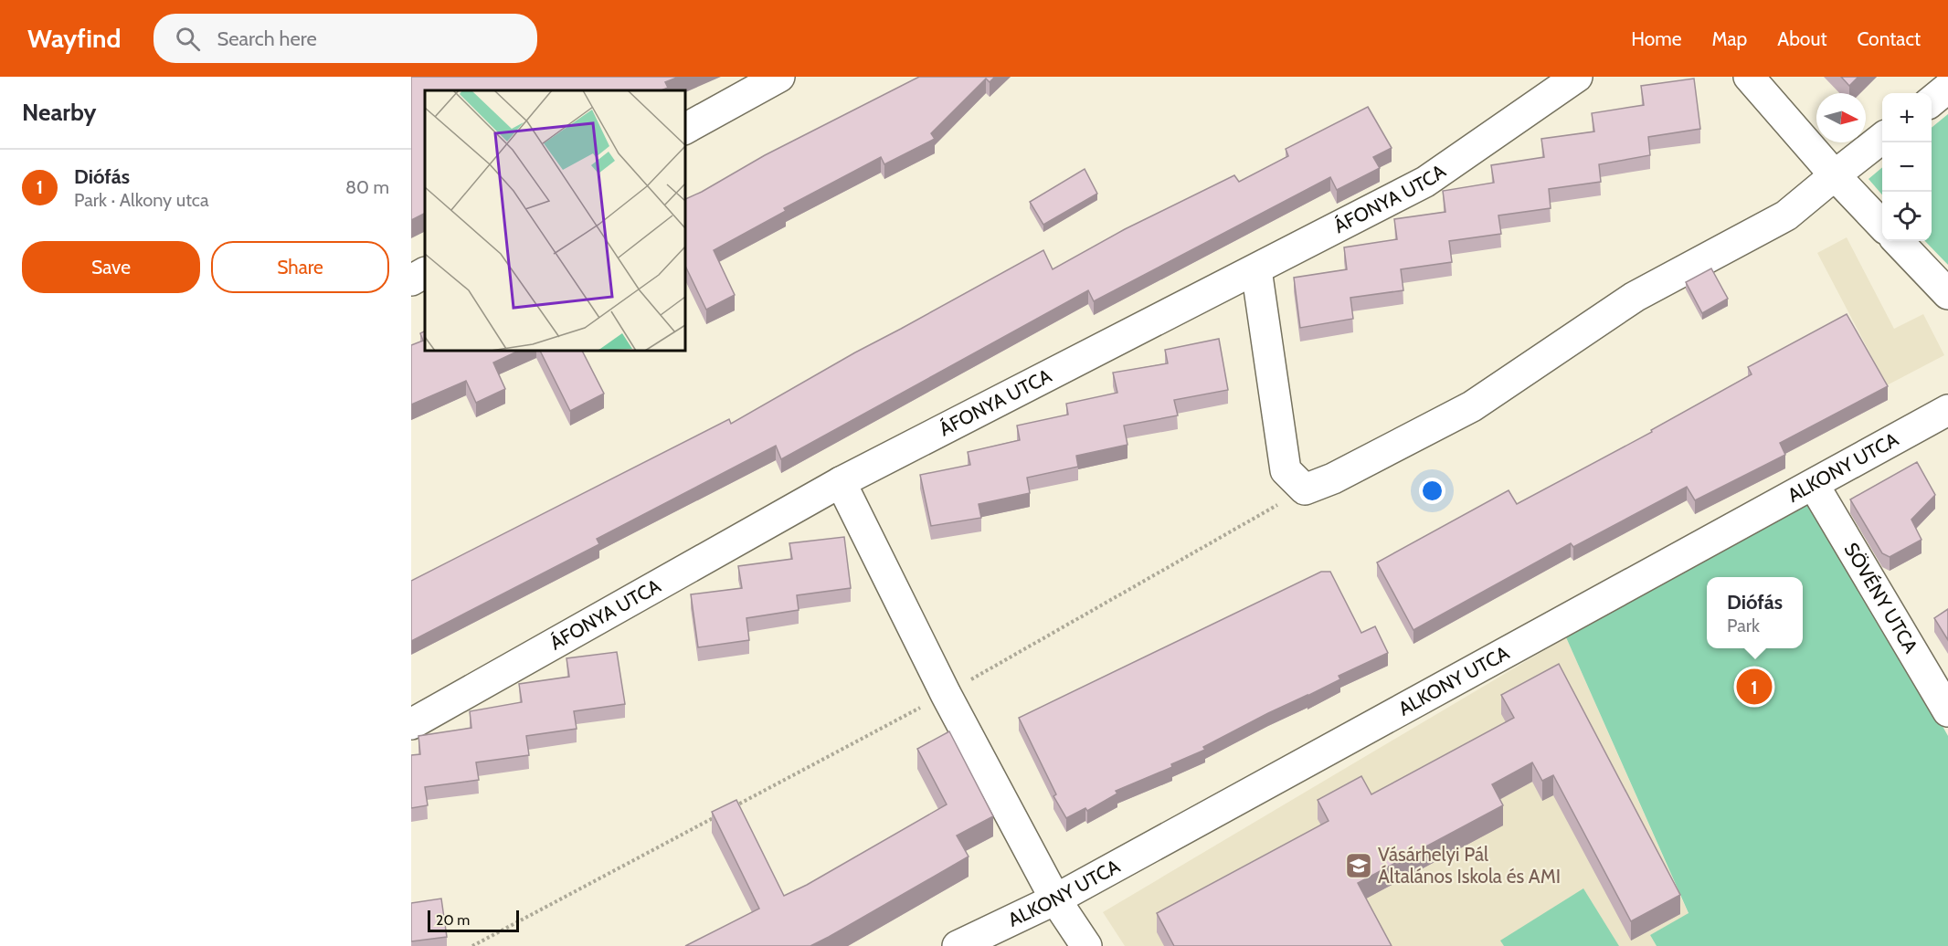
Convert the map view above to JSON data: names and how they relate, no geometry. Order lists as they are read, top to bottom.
{
  "streets": {
    "street": ["ÁFONYA UTCA", "ALKONY UTCA", "SÖVÉNY UTCA"]
  },
  "crossings": [
    ["ALKONY UTCA", "SÖVÉNY UTCA"]
  ],
  "places": {
    "school or university": ["Vásárhelyi Pál Általános Iskola és AMI"]
  },
  "scale_bar": "20 m",
  "north": "right",
  "page": {
    "header": "Wayfind",
    "search": "Search here",
    "nav": [
      "Home",
      "Map",
      "About",
      "Contact"
    ],
    "heading": "Nearby",
    "map_buttons": ["+", "−"],
    "list": [
      {
        "mark": "1",
        "name": "Diófás",
        "note": "Park · Alkony utca",
        "value": "80 m"
      }
    ],
    "buttons": ["Save", "Share"],
    "popup": ["Diófás", "Park"],
    "pins": "1",
    "scale": "20 m"
  }
}
